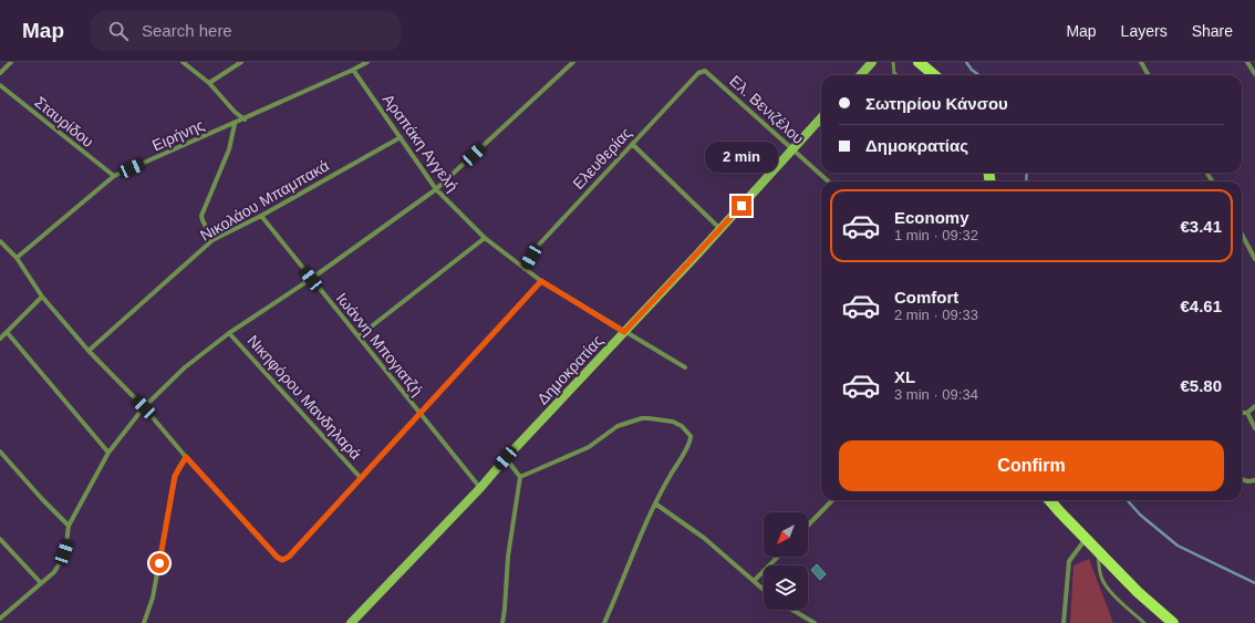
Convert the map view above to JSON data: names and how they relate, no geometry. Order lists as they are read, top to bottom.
{
  "streets": {
    "street": [
      "Ελ. Βενιζέλου",
      "Σταυρίδου",
      "Ειρήνης",
      "Αραπάκη Αγγελή",
      "Ελευθερίας",
      "Νικολάου Μπαμπακά",
      "Ιωάννη Μπογιατζή",
      "Δημοκρατίας",
      "Νικηφόρου Μανδηλαρά"
    ]
  },
  "crossings": [
    ["Ελ. Βενιζέλου", "Ελευθερίας"],
    ["Ελ. Βενιζέλου", "Δημοκρατίας"],
    ["Σταυρίδου", "Ειρήνης"],
    ["Ειρήνης", "Αραπάκη Αγγελή"],
    ["Αραπάκη Αγγελή", "Ελευθερίας"],
    ["Αραπάκη Αγγελή", "Νικολάου Μπαμπακά"],
    ["Αραπάκη Αγγελή", "Δημοκρατίας"],
    ["Νικολάου Μπαμπακά", "Ιωάννη Μπογιατζή"],
    ["Ιωάννη Μπογιατζή", "Δημοκρατίας"]
  ],
  "north": "bottom left",
  "page": {
    "header": "Map",
    "search": "Search here",
    "nav": ["Map", "Layers", "Share"],
    "banner": ["Σωτηρίου Κάνσου", "Δημοκρατίας"],
    "bubble": "2 min",
    "list": [
      {
        "name": "Economy",
        "note": "1 min · 09:32",
        "value": "€3.41"
      },
      {
        "name": "Comfort",
        "note": "2 min · 09:33",
        "value": "€4.61"
      },
      {
        "name": "XL",
        "note": "3 min · 09:34",
        "value": "€5.80"
      }
    ],
    "buttons": "Confirm"
  }
}
